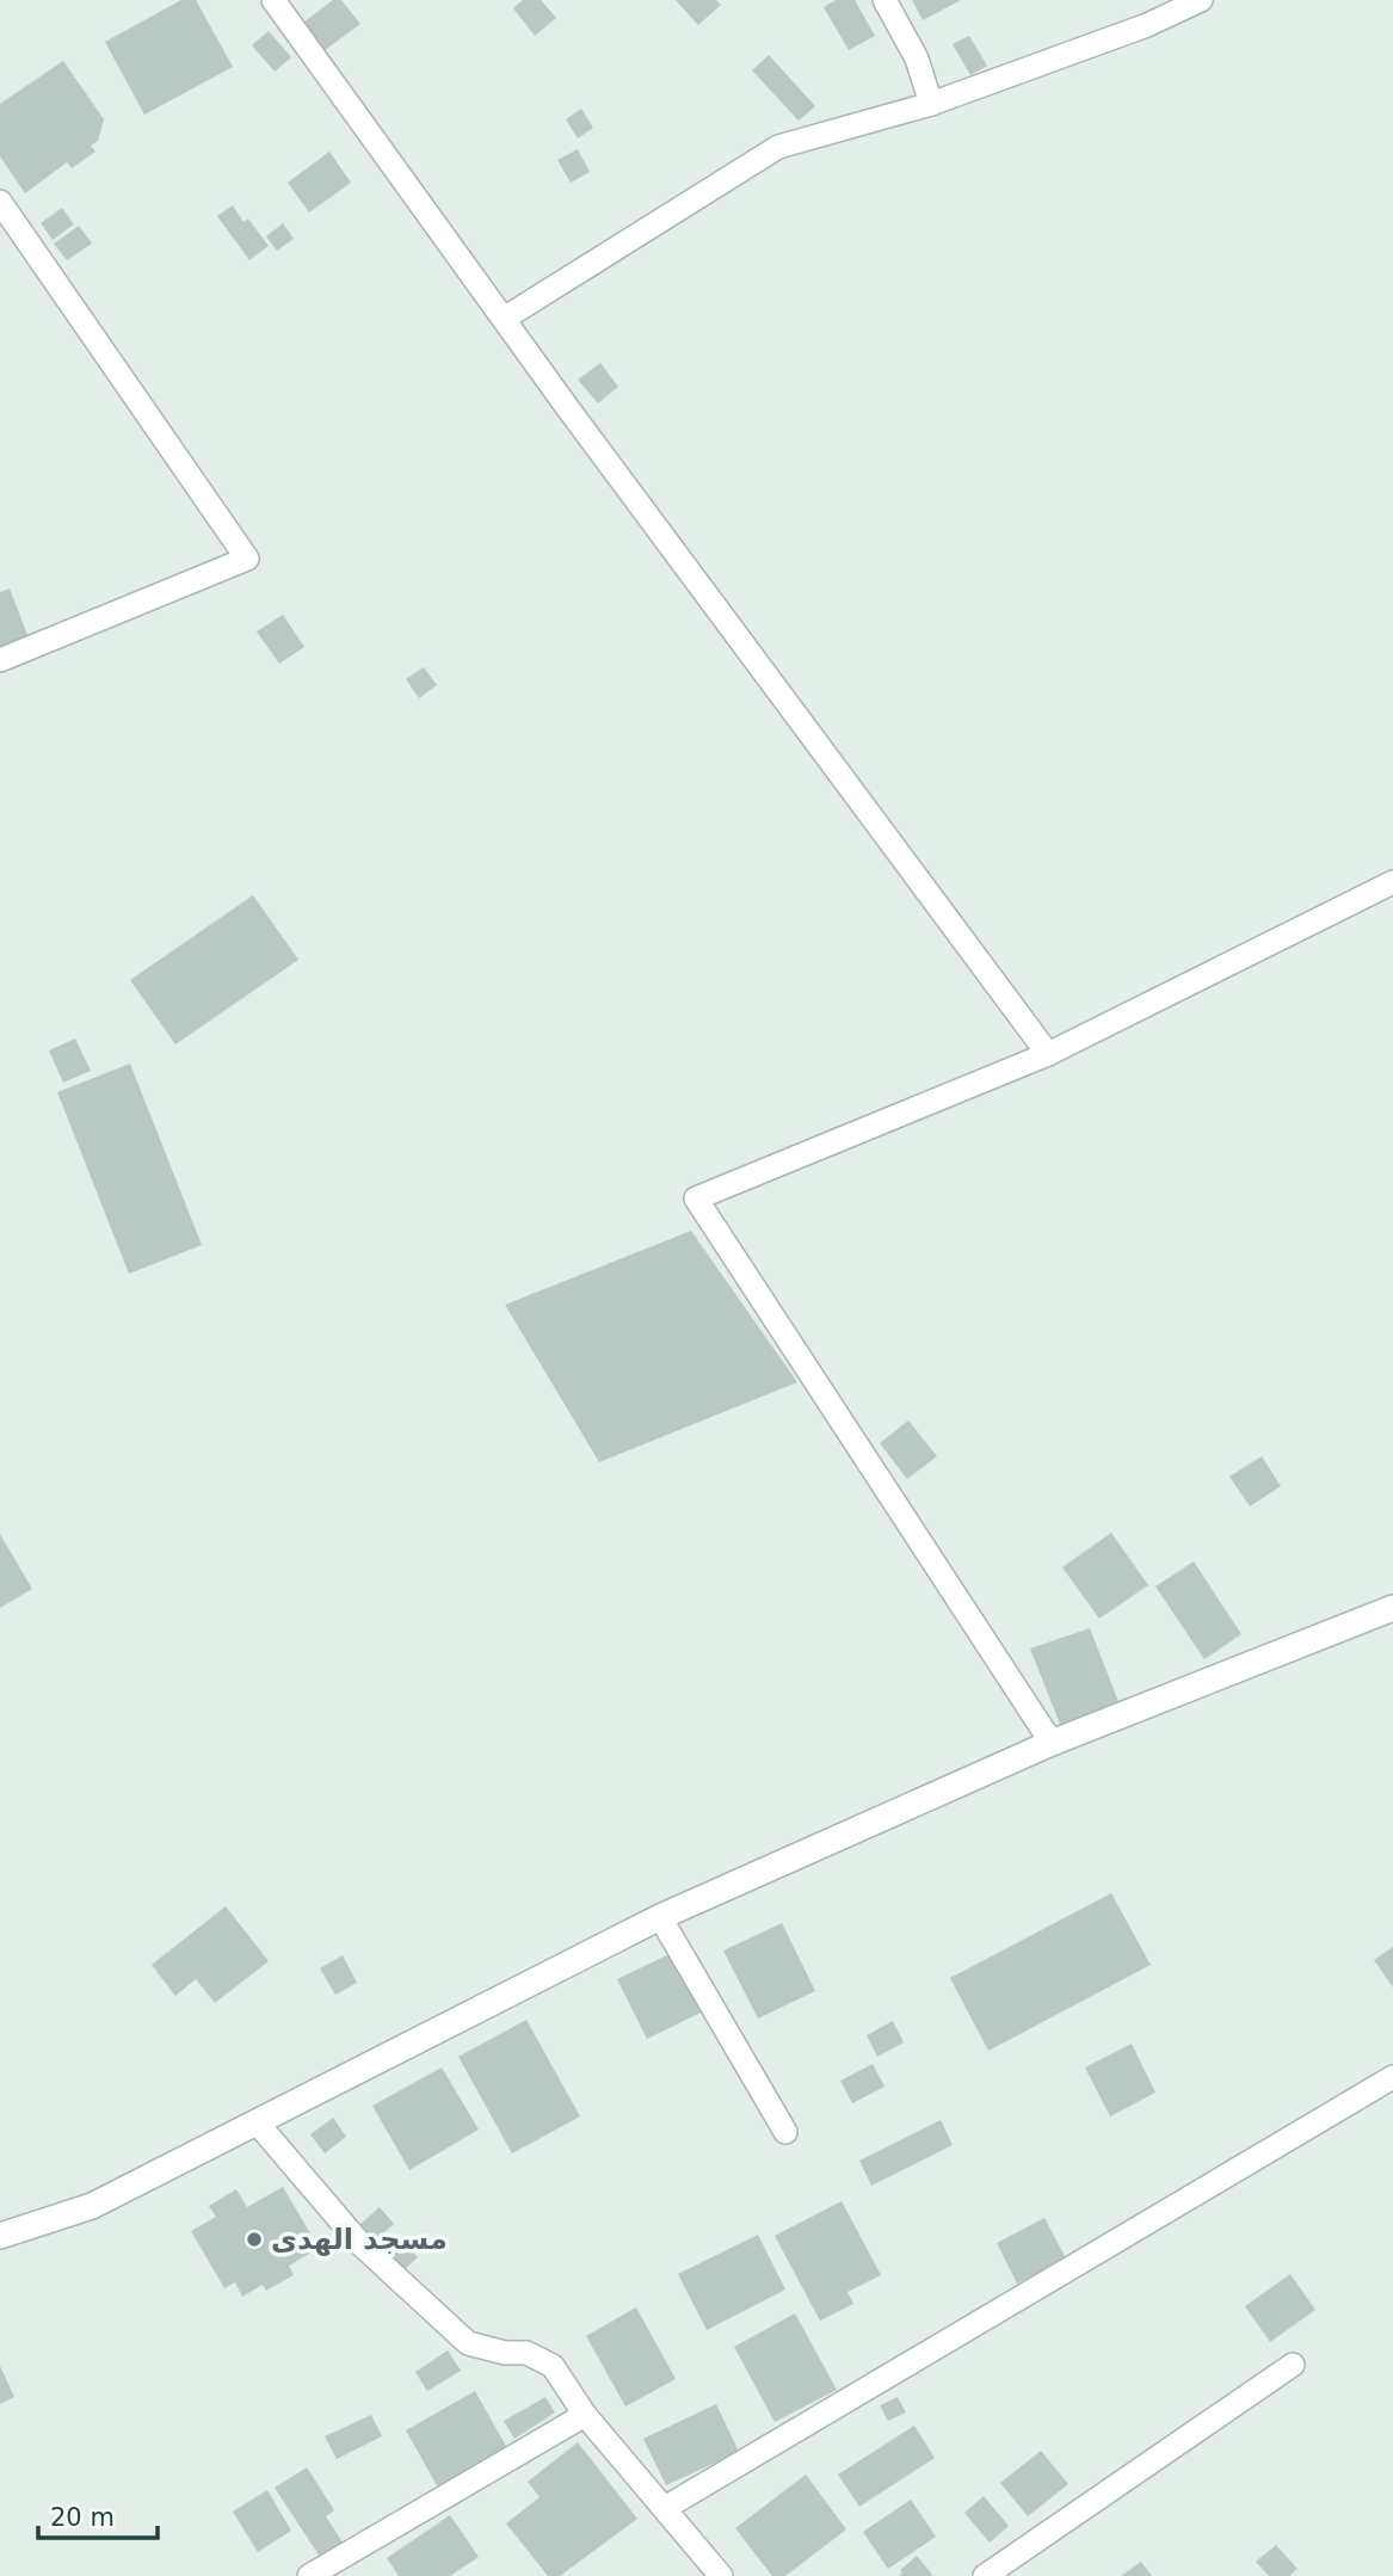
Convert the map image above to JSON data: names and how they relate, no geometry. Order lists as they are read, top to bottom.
{
  "places": ["مسجد الهدى"],
  "scale_bar": "20 m"
}
